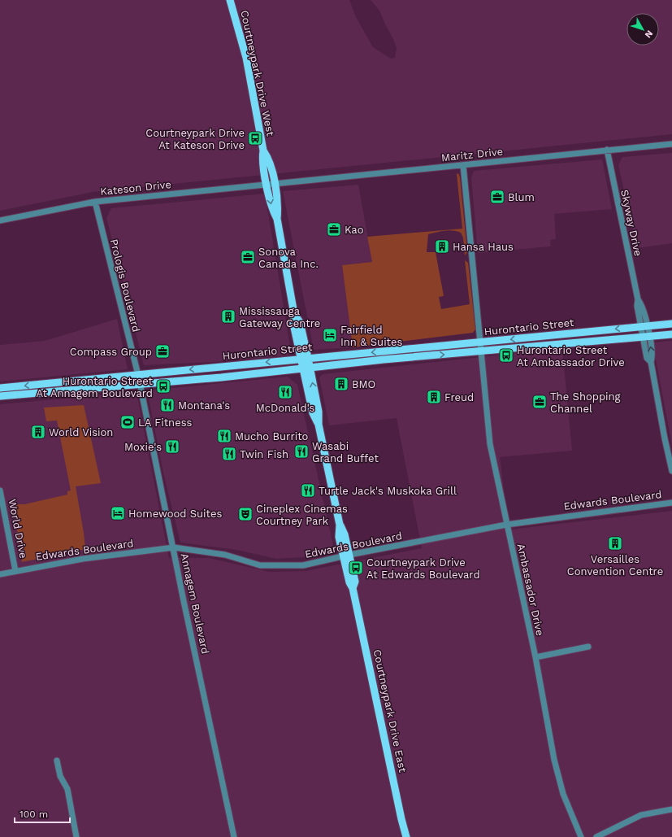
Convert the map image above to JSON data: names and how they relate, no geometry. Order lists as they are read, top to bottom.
{
  "streets": {
    "main road": ["Courtneypark Drive West", "Hurontario Street", "Courtneypark Drive East"],
    "street": [
      "Maritz Drive",
      "Kateson Drive",
      "Skyway Drive",
      "Prologis Boulevard",
      "Edwards Boulevard",
      "World Drive",
      "Ambassador Drive",
      "Annagem Boulevard"
    ]
  },
  "crossings": [
    ["Courtneypark Drive West", "Maritz Drive"],
    ["Courtneypark Drive West", "Kateson Drive"],
    ["Courtneypark Drive West", "Hurontario Street"],
    ["Courtneypark Drive West", "Courtneypark Drive East"],
    ["Maritz Drive", "Kateson Drive"],
    ["Maritz Drive", "Skyway Drive"],
    ["Maritz Drive", "Ambassador Drive"],
    ["Kateson Drive", "Prologis Boulevard"],
    ["Skyway Drive", "Hurontario Street"],
    ["Prologis Boulevard", "Hurontario Street"],
    ["Prologis Boulevard", "Annagem Boulevard"],
    ["Hurontario Street", "Ambassador Drive"],
    ["Hurontario Street", "Annagem Boulevard"],
    ["Hurontario Street", "Courtneypark Drive East"],
    ["Edwards Boulevard", "World Drive"],
    ["Edwards Boulevard", "Ambassador Drive"],
    ["Edwards Boulevard", "Annagem Boulevard"],
    ["Edwards Boulevard", "Courtneypark Drive East"]
  ],
  "places": {
    "bus stop": [
      "Courtneypark Drive At Kateson Drive",
      "Hurontario Street At Ambassador Drive",
      "Hurontario Street At Annagem Boulevard",
      "Courtneypark Drive At Edwards Boulevard"
    ],
    "office": [
      "Blum",
      "Kao",
      "Sonova Canada Inc.",
      "Compass Group",
      "The Shopping Channel"
    ],
    "building": [
      "Hansa Haus",
      "Mississauga Gateway Centre",
      "BMO",
      "Freud",
      "World Vision",
      "Versailles Convention Centre"
    ],
    "hotel": ["Fairfield Inn & Suites", "Homewood Suites"],
    "restaurant": [
      "McDonald's",
      "Montana's",
      "Mucho Burrito",
      "Moxie's",
      "Wasabi Grand Buffet",
      "Twin Fish",
      "Turtle Jack's Muskoka Grill"
    ],
    "sports": ["LA Fitness"],
    "theatre": ["Cineplex Cinemas Courtney Park"]
  },
  "scale_bar": "100 m",
  "north": "bottom right"
}
